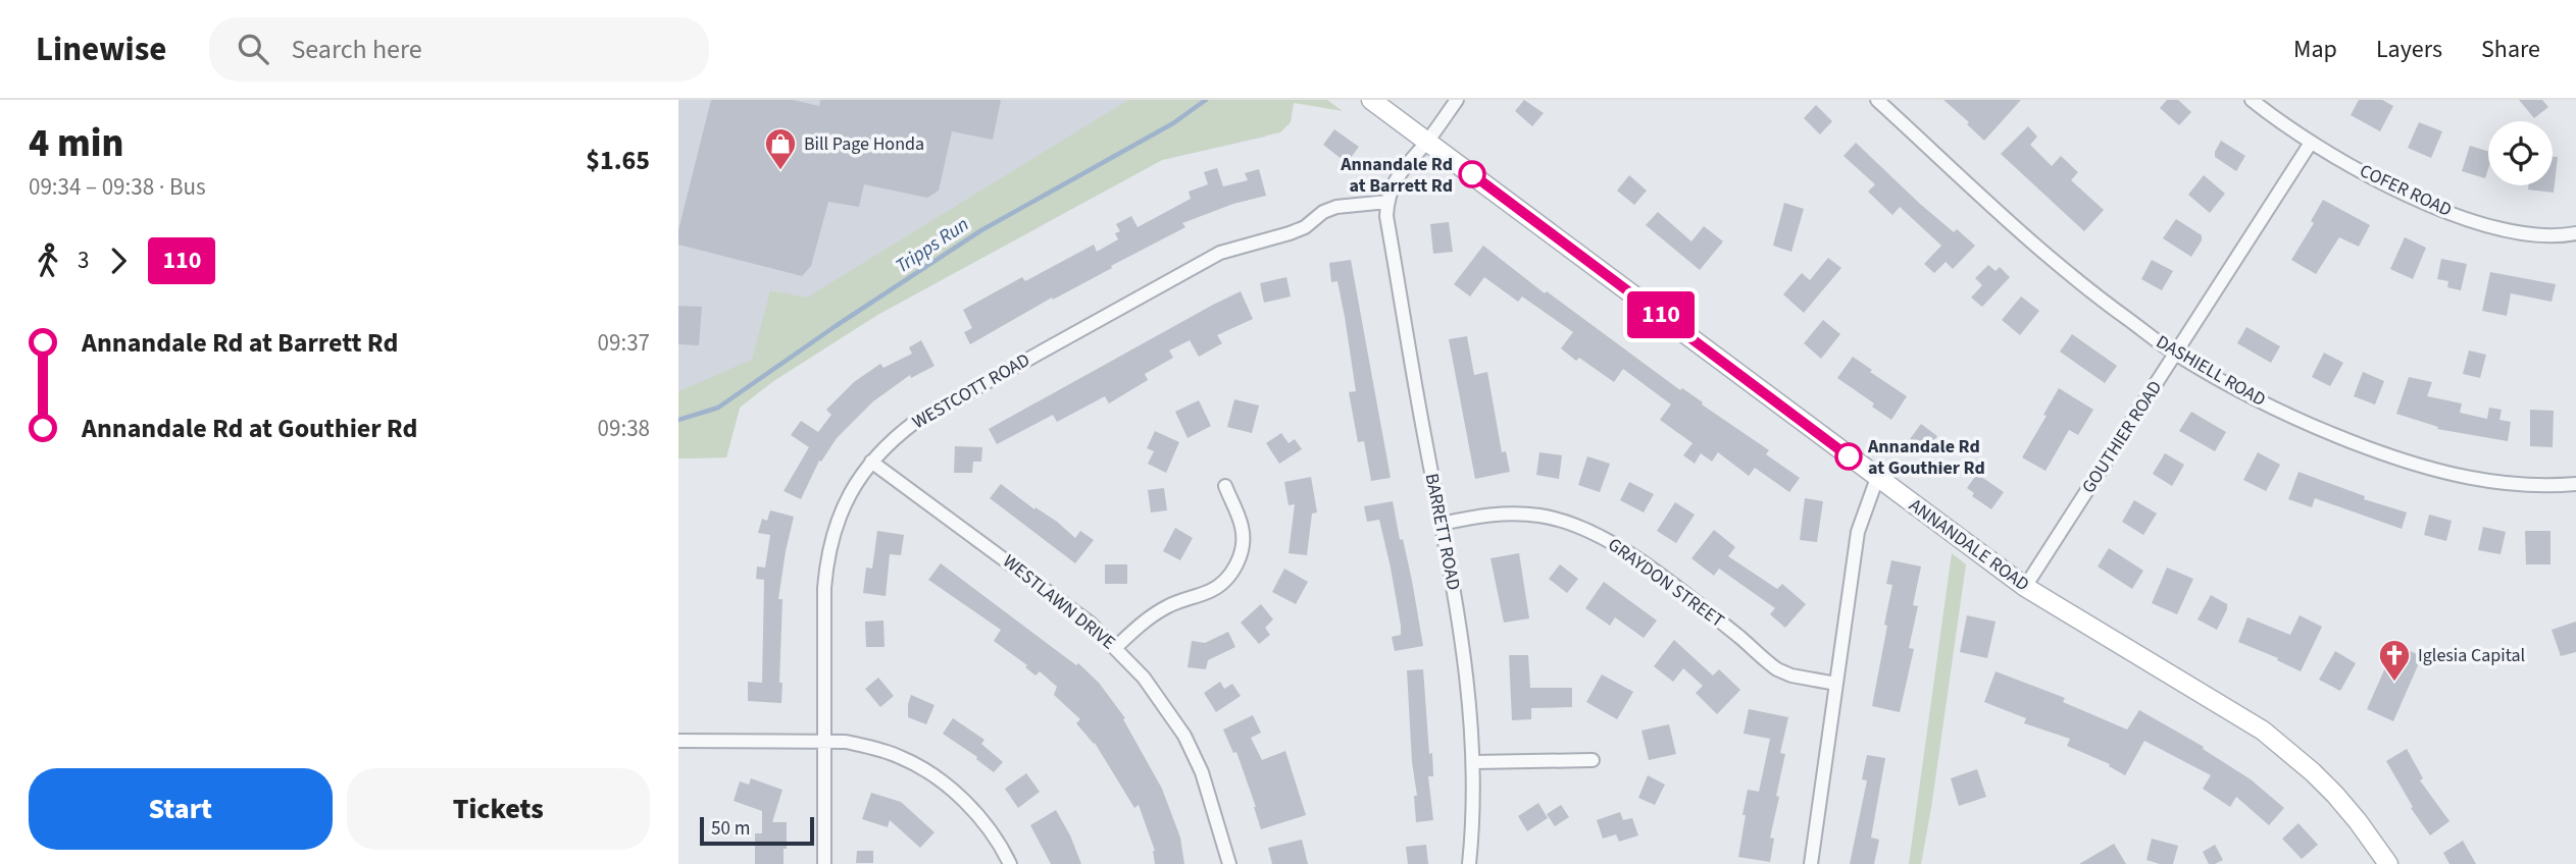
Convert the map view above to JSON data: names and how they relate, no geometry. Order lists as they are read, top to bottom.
{
  "streets": {
    "main road": ["ANNANDALE ROAD"],
    "street": [
      "COFER ROAD",
      "DASHIELL ROAD",
      "WESTCOTT ROAD",
      "GOUTHIER ROAD",
      "BARRETT ROAD",
      "GRAYDON STREET",
      "WESTLAWN DRIVE"
    ]
  },
  "crossings": [
    ["COFER ROAD", "GOUTHIER ROAD"],
    ["DASHIELL ROAD", "GOUTHIER ROAD"],
    ["WESTCOTT ROAD", "BARRETT ROAD"],
    ["WESTCOTT ROAD", "WESTLAWN DRIVE"],
    ["GOUTHIER ROAD", "ANNANDALE ROAD"],
    ["BARRETT ROAD", "GRAYDON STREET"]
  ],
  "water": ["Tripps Run"],
  "places": {
    "shop": ["Bill Page Honda"],
    "other": ["Annandale Rd at Barrett Rd", "Annandale Rd at Gouthier Rd"],
    "church": ["Iglesia Capital"]
  },
  "lines": ["bus line 110"],
  "scale_bar": "50 m",
  "page": {
    "header": "Linewise",
    "search": "Search here",
    "nav": ["Map", "Layers", "Share"],
    "heading": ["4 min", "09:34 – 09:38 · Bus", "$1.65"],
    "on_map": "110",
    "legs": ["3", "110"],
    "list": [
      {
        "name": "Annandale Rd at Barrett Rd",
        "value": "09:37"
      },
      {
        "name": "Annandale Rd at Gouthier Rd",
        "value": "09:38"
      }
    ],
    "buttons": ["Start", "Tickets"],
    "scale": "50 m"
  }
}
